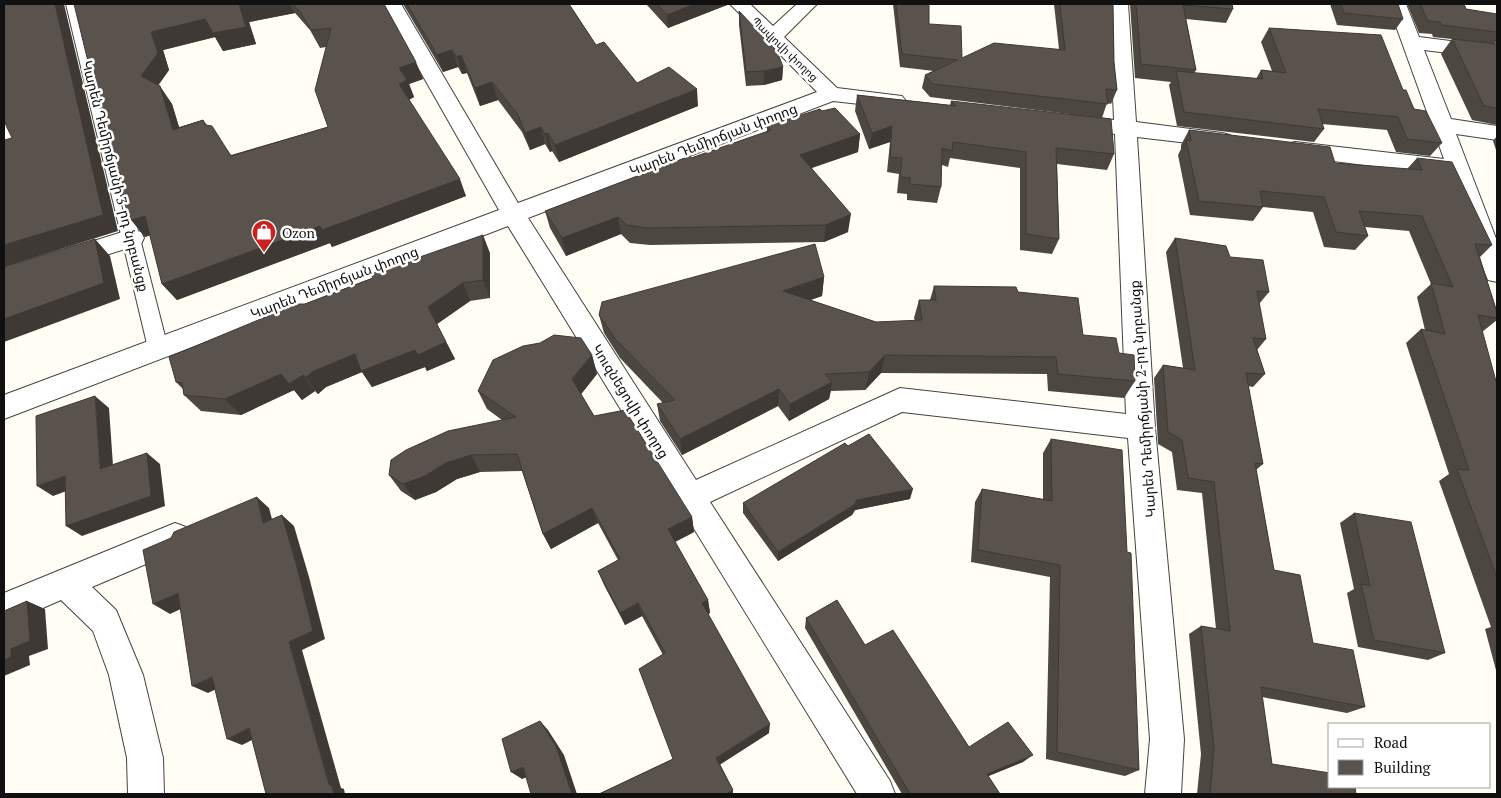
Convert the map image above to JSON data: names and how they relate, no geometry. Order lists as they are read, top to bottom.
{
  "streets": {
    "street": [
      "Պավլովի փողոց",
      "Կարեն Դեմիրճյան փողոց",
      "Կարեն Դեմիրճյանի 2-րդ նրբանցք",
      "Կուզնեցովի փողոց"
    ],
    "lane": ["Կարեն Դեմիրճյանի 3-րդ նրբանցք"]
  },
  "crossings": [
    ["Պավլովի փողոց", "Կարեն Դեմիրճյան փողոց"],
    ["Կարեն Դեմիրճյան փողոց", "Կարեն Դեմիրճյանի 3-րդ նրբանցք"],
    ["Կարեն Դեմիրճյան փողոց", "Կուզնեցովի փողոց"]
  ],
  "places": {
    "shop": ["Ozon"]
  },
  "legend": ["Road", "Building"]
}
